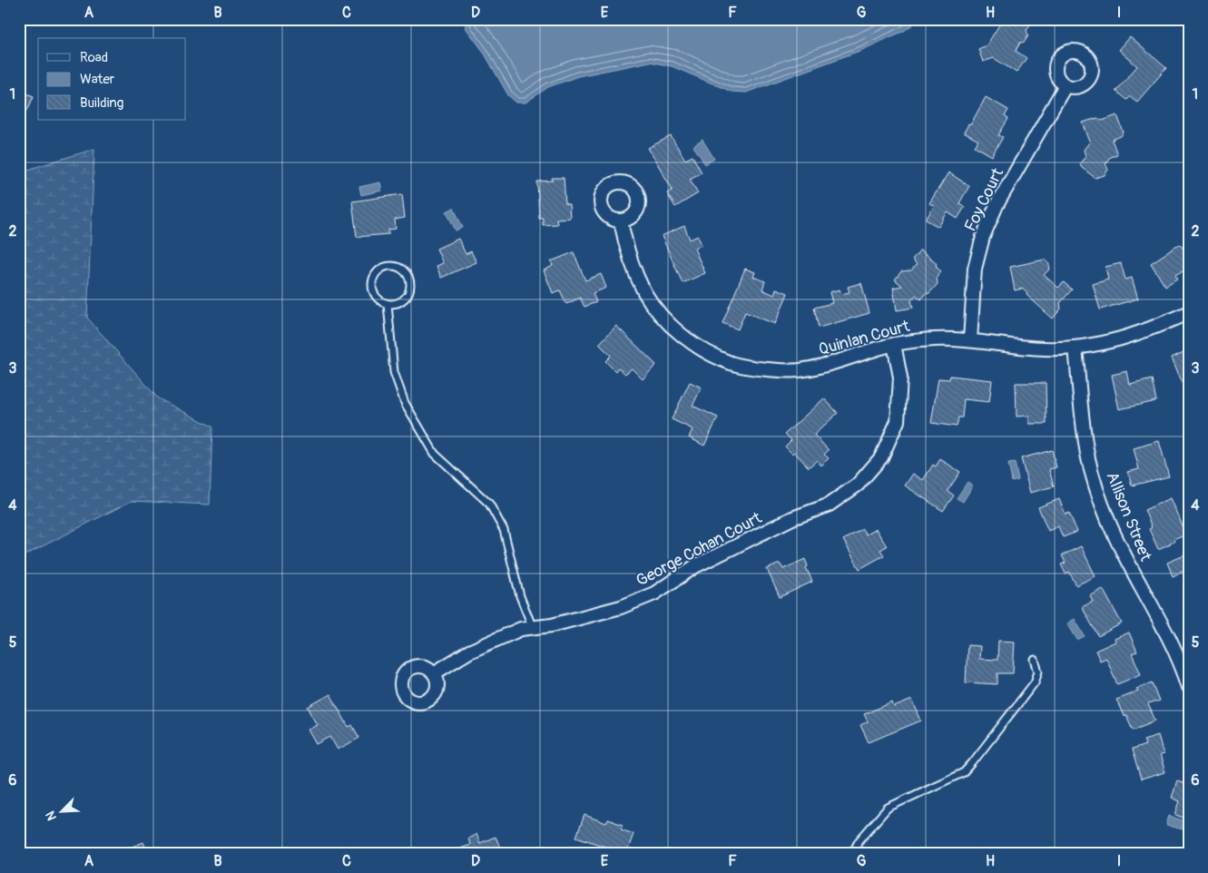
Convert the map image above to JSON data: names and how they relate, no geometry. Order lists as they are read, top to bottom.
{
  "streets": {
    "street": [
      "Foy Court",
      "Quinlan Court",
      "Allison Street",
      "George Cohan Court"
    ]
  },
  "crossings": [
    ["Foy Court", "Quinlan Court"],
    ["Quinlan Court", "Allison Street"],
    ["Quinlan Court", "George Cohan Court"]
  ],
  "legend": ["Road", "Water", "Building"],
  "north": "bottom left",
  "grid": {
    "columns": [
      "A",
      "B",
      "C",
      "D",
      "E",
      "F",
      "G",
      "H",
      "I"
    ],
    "rows": [
      "1",
      "2",
      "3",
      "4",
      "5",
      "6"
    ]
  }
}
